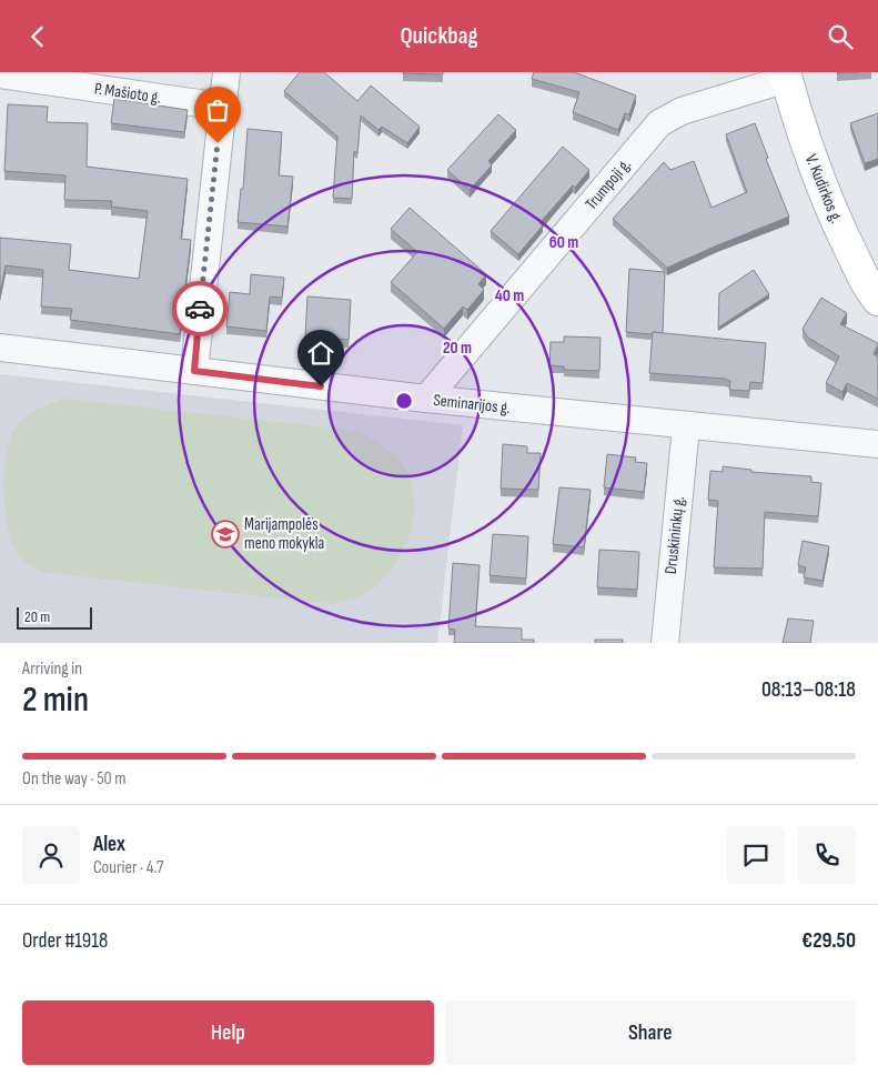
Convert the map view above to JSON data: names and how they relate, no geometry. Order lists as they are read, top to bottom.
{
  "streets": {
    "main road": ["V. Kudirkos g."],
    "street": [
      "P. Mašioto g.",
      "Trumpoji g.",
      "Seminarijos g.",
      "Druskininkų g."
    ]
  },
  "crossings": [
    ["Trumpoji g.", "V. Kudirkos g."],
    ["Trumpoji g.", "Seminarijos g."],
    ["Seminarijos g.", "Druskininkų g."]
  ],
  "places": {
    "school or university": ["Marijampolės meno mokykla"]
  },
  "scale_bar": "20 m",
  "page": {
    "header": "Quickbag",
    "scale": "20 m",
    "heading": ["2 min", "Arriving in", "08:13–08:18"],
    "panel": [
      "Alex",
      "Courier · 4.7",
      "Order #1918",
      "€29.50"
    ],
    "bar": "On the way · 50 m",
    "buttons": ["Help", "Share"]
  },
  "rings": ["60 m", "40 m", "20 m"]
}
